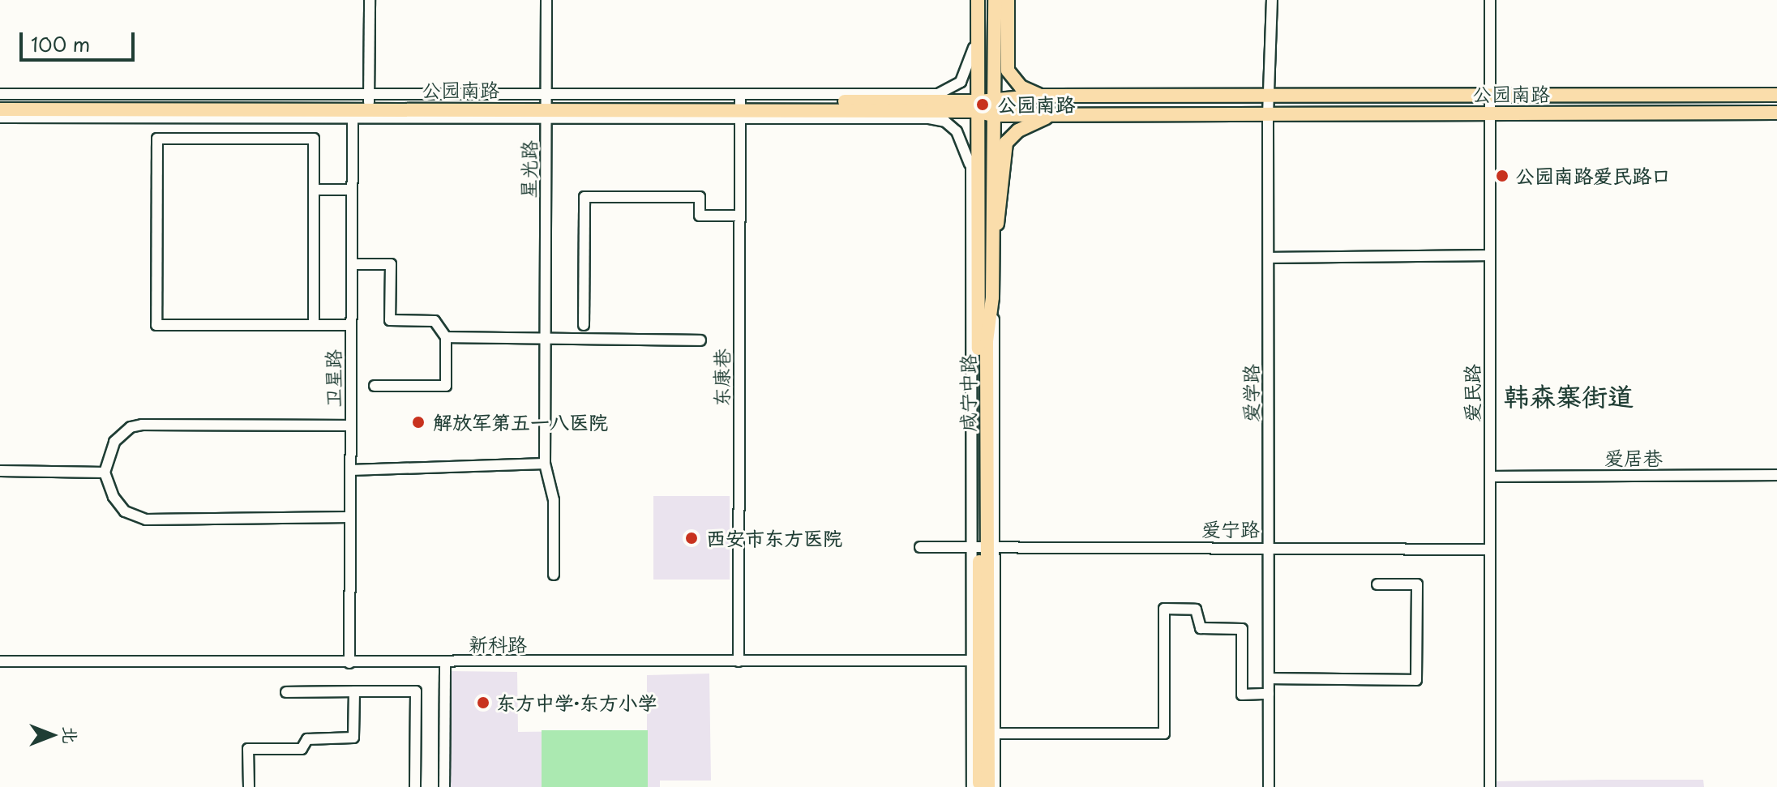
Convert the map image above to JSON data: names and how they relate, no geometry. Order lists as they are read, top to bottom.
{
  "streets": {
    "main road": ["公园南路", "咸宁中路"],
    "street": [
      "星光路",
      "东康巷",
      "卫星路",
      "爱学路",
      "爱民路",
      "爱居巷",
      "爱宁路",
      "新科路"
    ]
  },
  "crossings": [
    ["公园南路", "星光路"],
    ["公园南路", "东康巷"],
    ["公园南路", "卫星路"],
    ["公园南路", "咸宁中路"],
    ["公园南路", "爱学路"],
    ["公园南路", "爱民路"],
    ["东康巷", "新科路"],
    ["卫星路", "新科路"],
    ["咸宁中路", "爱宁路"],
    ["咸宁中路", "新科路"],
    ["爱学路", "爱宁路"],
    ["爱民路", "爱居巷"],
    ["爱民路", "爱宁路"]
  ],
  "districts": ["韩森寨街道"],
  "places": [
    "公园南路",
    "公园南路爱民路口",
    "解放军第五一八医院",
    "西安市东方医院",
    "东方中学·东方小学"
  ],
  "scale_bar": "100 m",
  "north": "right"
}
